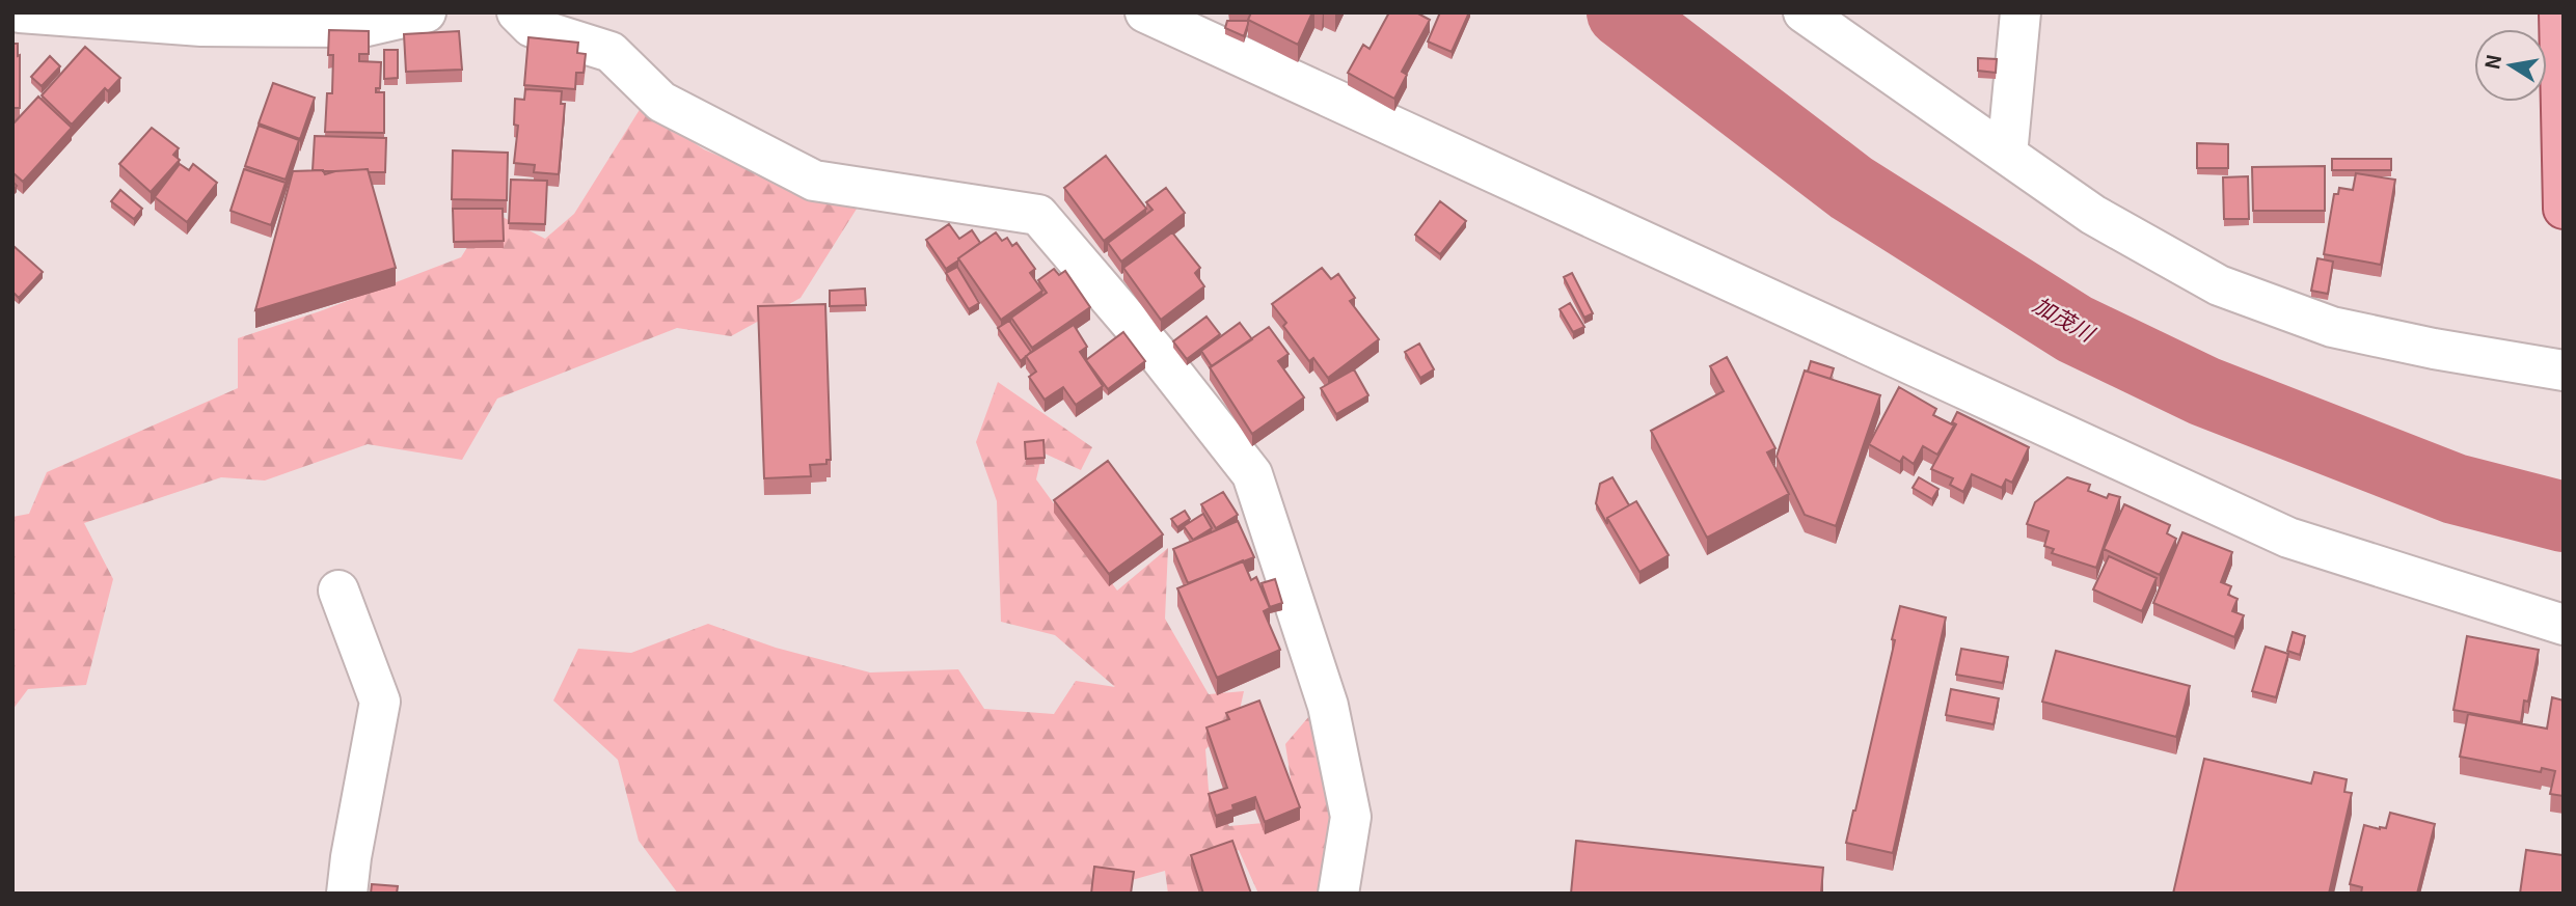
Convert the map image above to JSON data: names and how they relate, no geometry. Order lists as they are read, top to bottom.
{
  "water": ["加茂川"],
  "north": "left"
}
